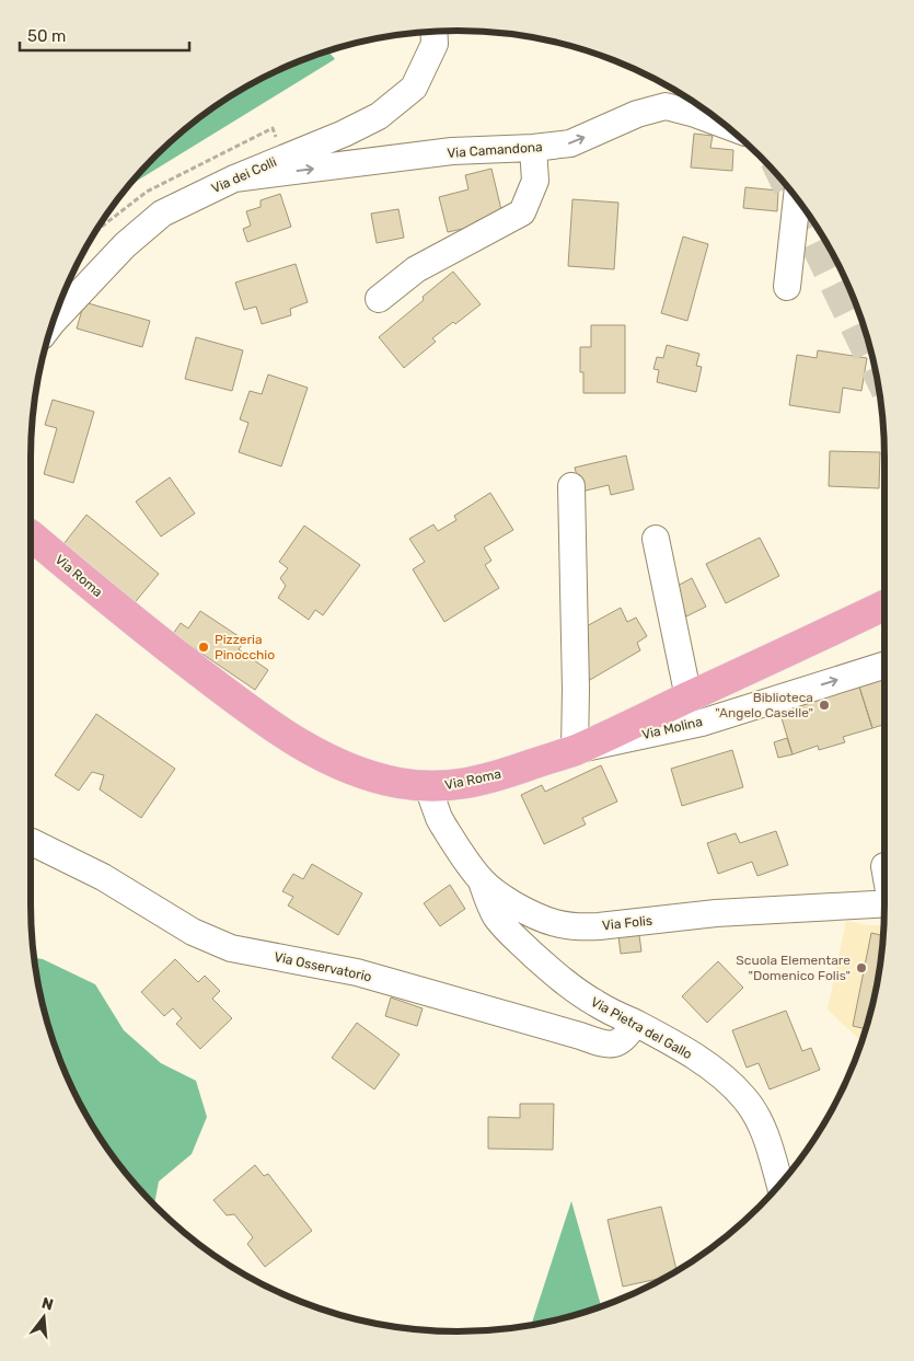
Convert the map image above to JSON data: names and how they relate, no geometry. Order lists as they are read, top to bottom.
{
  "streets": {
    "main road": ["Via Roma"],
    "street": [
      "Via Camandona",
      "Via dei Colli",
      "Via Molina",
      "Via Folis",
      "Via Osservatorio",
      "Via Pietra del Gallo"
    ]
  },
  "crossings": [
    ["Via Camandona", "Via dei Colli"],
    ["Via Roma", "Via Molina"],
    ["Via Roma", "Via Folis"],
    ["Via Folis", "Via Pietra del Gallo"],
    ["Via Osservatorio", "Via Pietra del Gallo"]
  ],
  "one_way": ["Via Camandona", "Via Molina"],
  "places": ["Pizzeria Pinocchio", "Biblioteca \"Angelo Caselle\"", "Scuola Elementare \"Domenico Folis\""],
  "scale_bar": "50 m",
  "north": "top"
}
